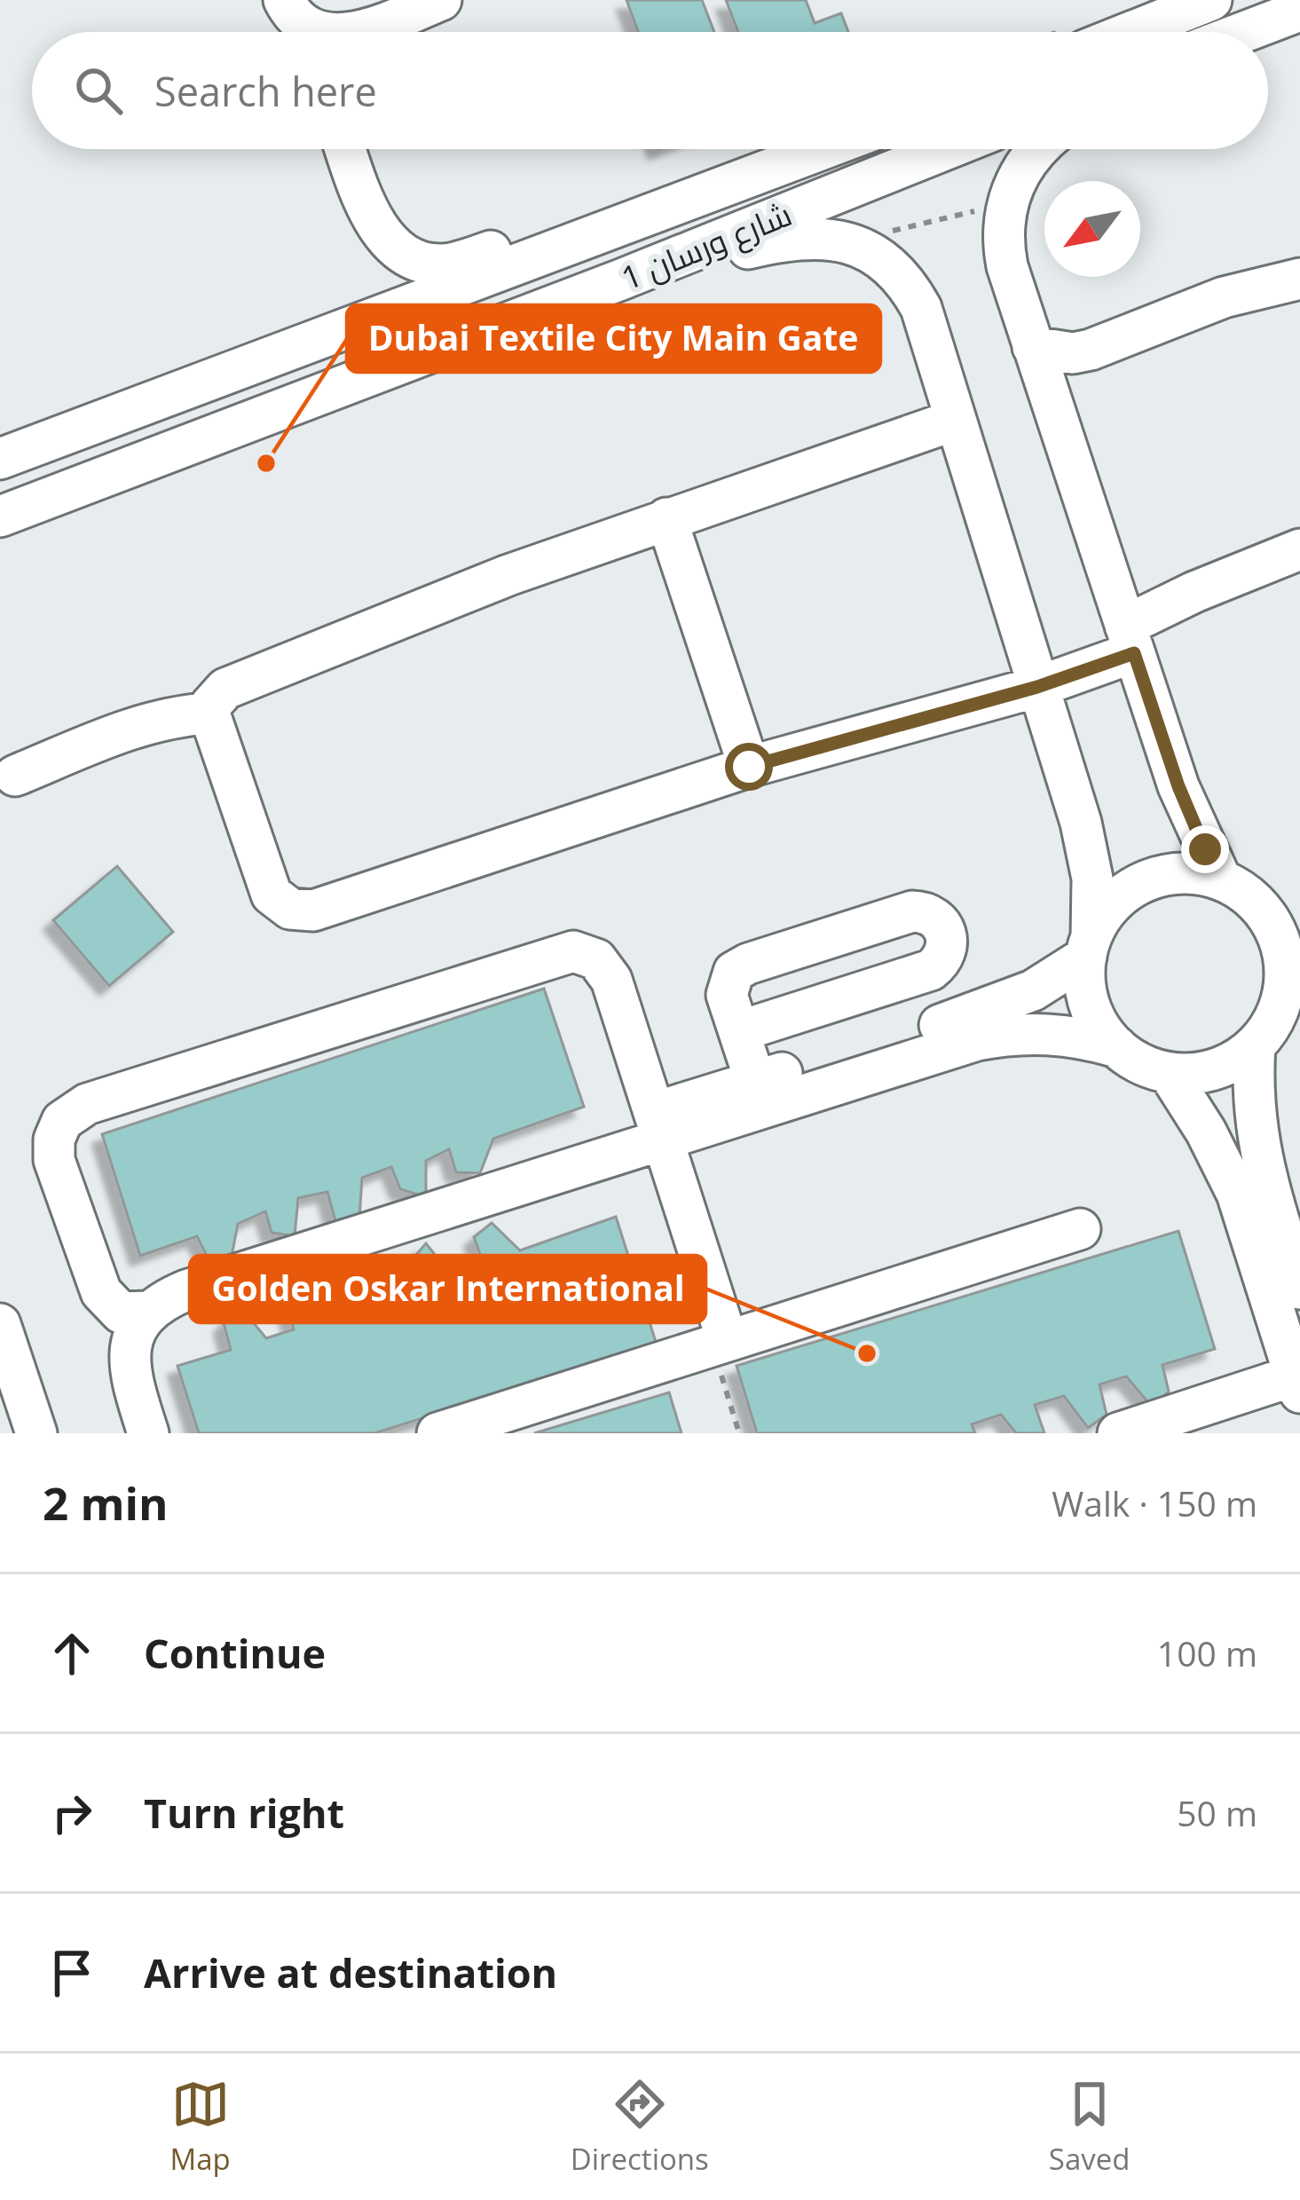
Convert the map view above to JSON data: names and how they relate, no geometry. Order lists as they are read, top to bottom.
{
  "streets": {
    "street": ["شارع ورسان 1"]
  },
  "places": ["Dubai Textile City Main Gate", "Golden Oskar International"],
  "north": "bottom left",
  "page": {
    "search": "Search here",
    "heading": ["2 min", "Walk · 150 m"],
    "list": [
      ["Continue", "100 m"],
      ["Turn right", "50 m"],
      "Arrive at destination"
    ],
    "nav": ["Map", "Directions", "Saved"]
  }
}
